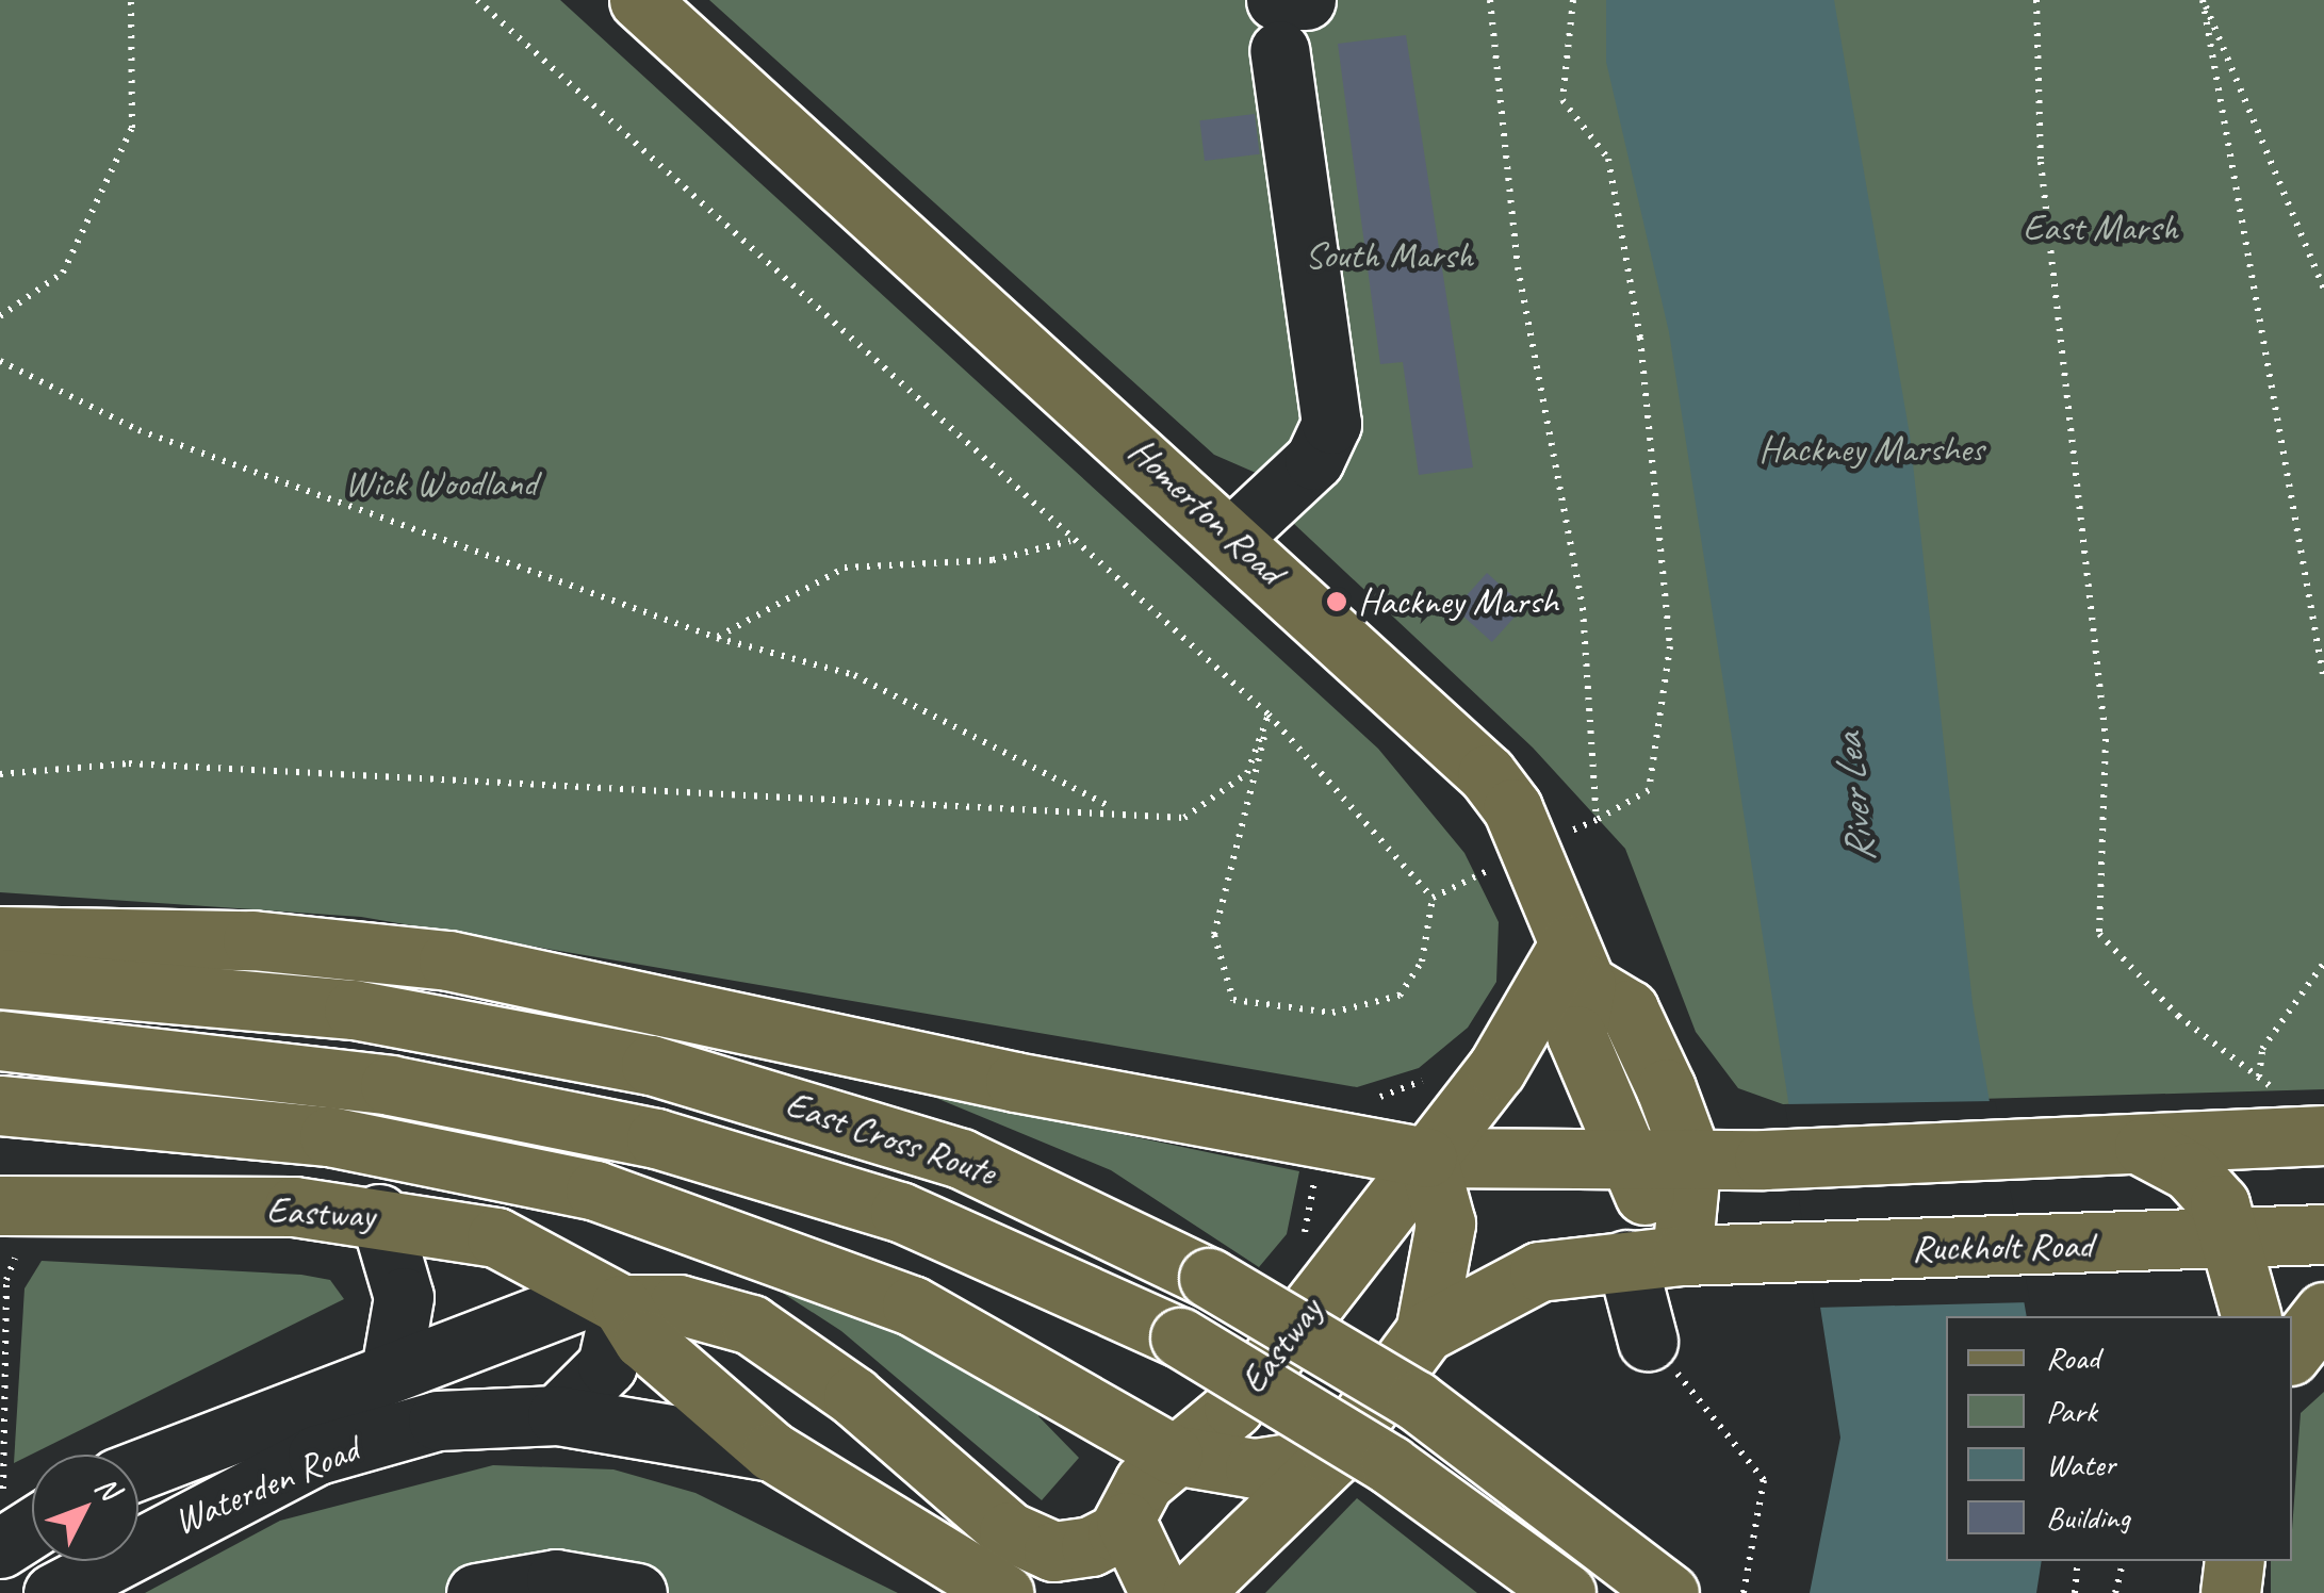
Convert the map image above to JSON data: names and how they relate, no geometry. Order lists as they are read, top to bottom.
{
  "streets": {
    "main road": [
      "Homerton Road",
      "East Cross Route",
      "Eastway",
      "Ruckholt Road"
    ],
    "street": ["Waterden Road"]
  },
  "crossings": [
    ["Homerton Road", "Eastway"],
    ["Eastway", "Waterden Road"]
  ],
  "water": ["River Lea"],
  "parks": [
    "East Marsh",
    "South Marsh",
    "Hackney Marshes",
    "Wick Woodland"
  ],
  "places": ["Hackney Marsh"],
  "legend": [
    "Road",
    "Park",
    "Water",
    "Building"
  ],
  "north": "top right"
}
